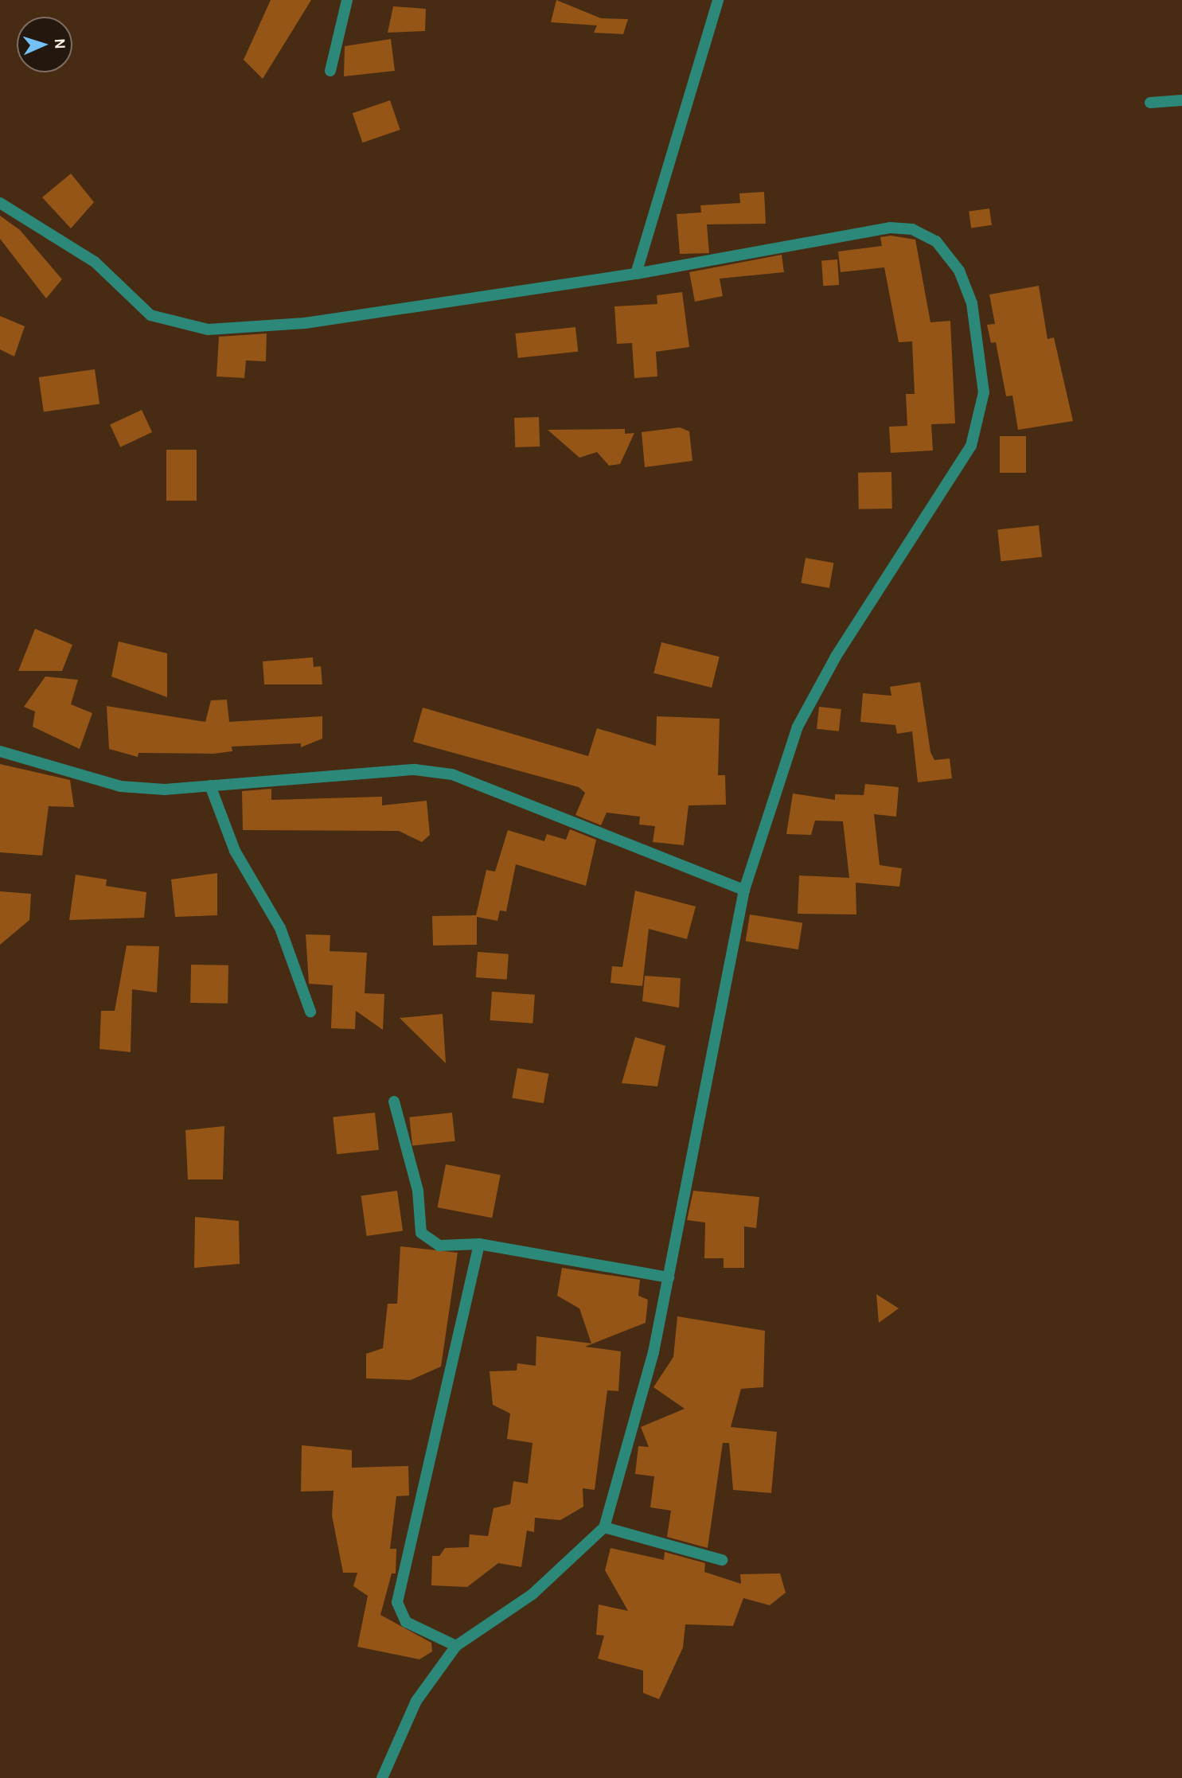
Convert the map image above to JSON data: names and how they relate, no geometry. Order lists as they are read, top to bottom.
{
  "north": "right"
}
